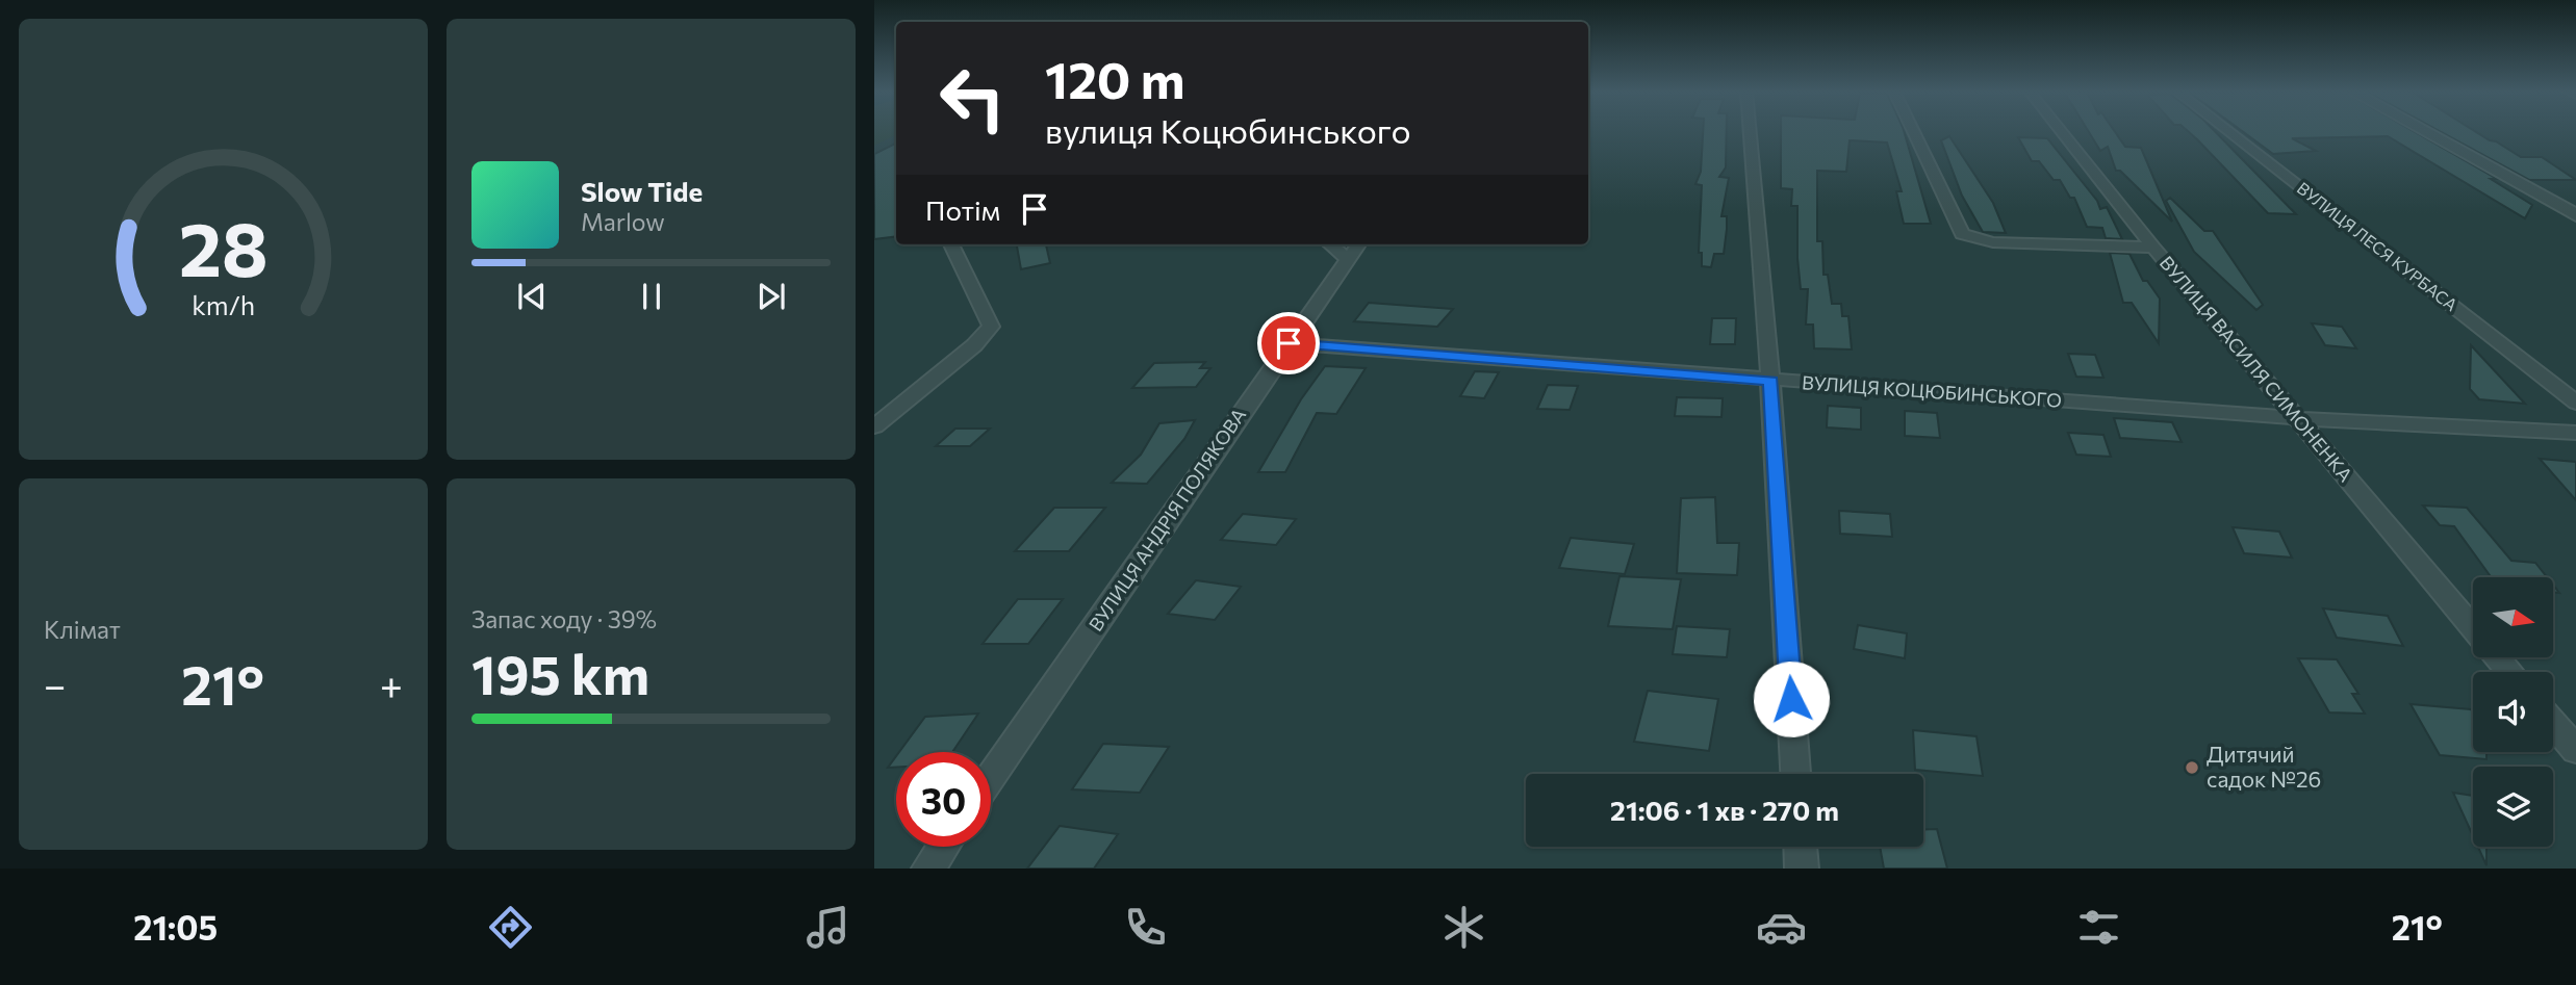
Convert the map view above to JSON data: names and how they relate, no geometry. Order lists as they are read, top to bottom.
{
  "streets": {
    "street": [
      "ВУЛИЦЯ ЛЕСЯ КУРБАСА",
      "ВУЛИЦЯ ВАСИЛЯ СИМОНЕНКА",
      "ВУЛИЦЯ КОЦЮБИНСЬКОГО",
      "ВУЛИЦЯ АНДРІЯ ПОЛЯКОВА"
    ]
  },
  "crossings": [
    ["ВУЛИЦЯ ВАСИЛЯ СИМОНЕНКА", "ВУЛИЦЯ КОЦЮБИНСЬКОГО"],
    ["ВУЛИЦЯ КОЦЮБИНСЬКОГО", "ВУЛИЦЯ АНДРІЯ ПОЛЯКОВА"]
  ],
  "places": ["Дитячий садок №26"],
  "north": "right",
  "page": {
    "turn": ["120 m", "вулиця Коцюбинського"],
    "song": ["Slow Tide", "Marlow"],
    "then": "Потім",
    "tile": [
      "Клімат",
      ["Запас ходу · 39%", "195 km"]
    ],
    "heat": ["−", "21°", "+"],
    "limit": "30",
    "trip": "21:06 · 1 хв · 270 m",
    "tabs": ["21:05", "21°"],
    "gauge": ["28", "km/h"]
  }
}
